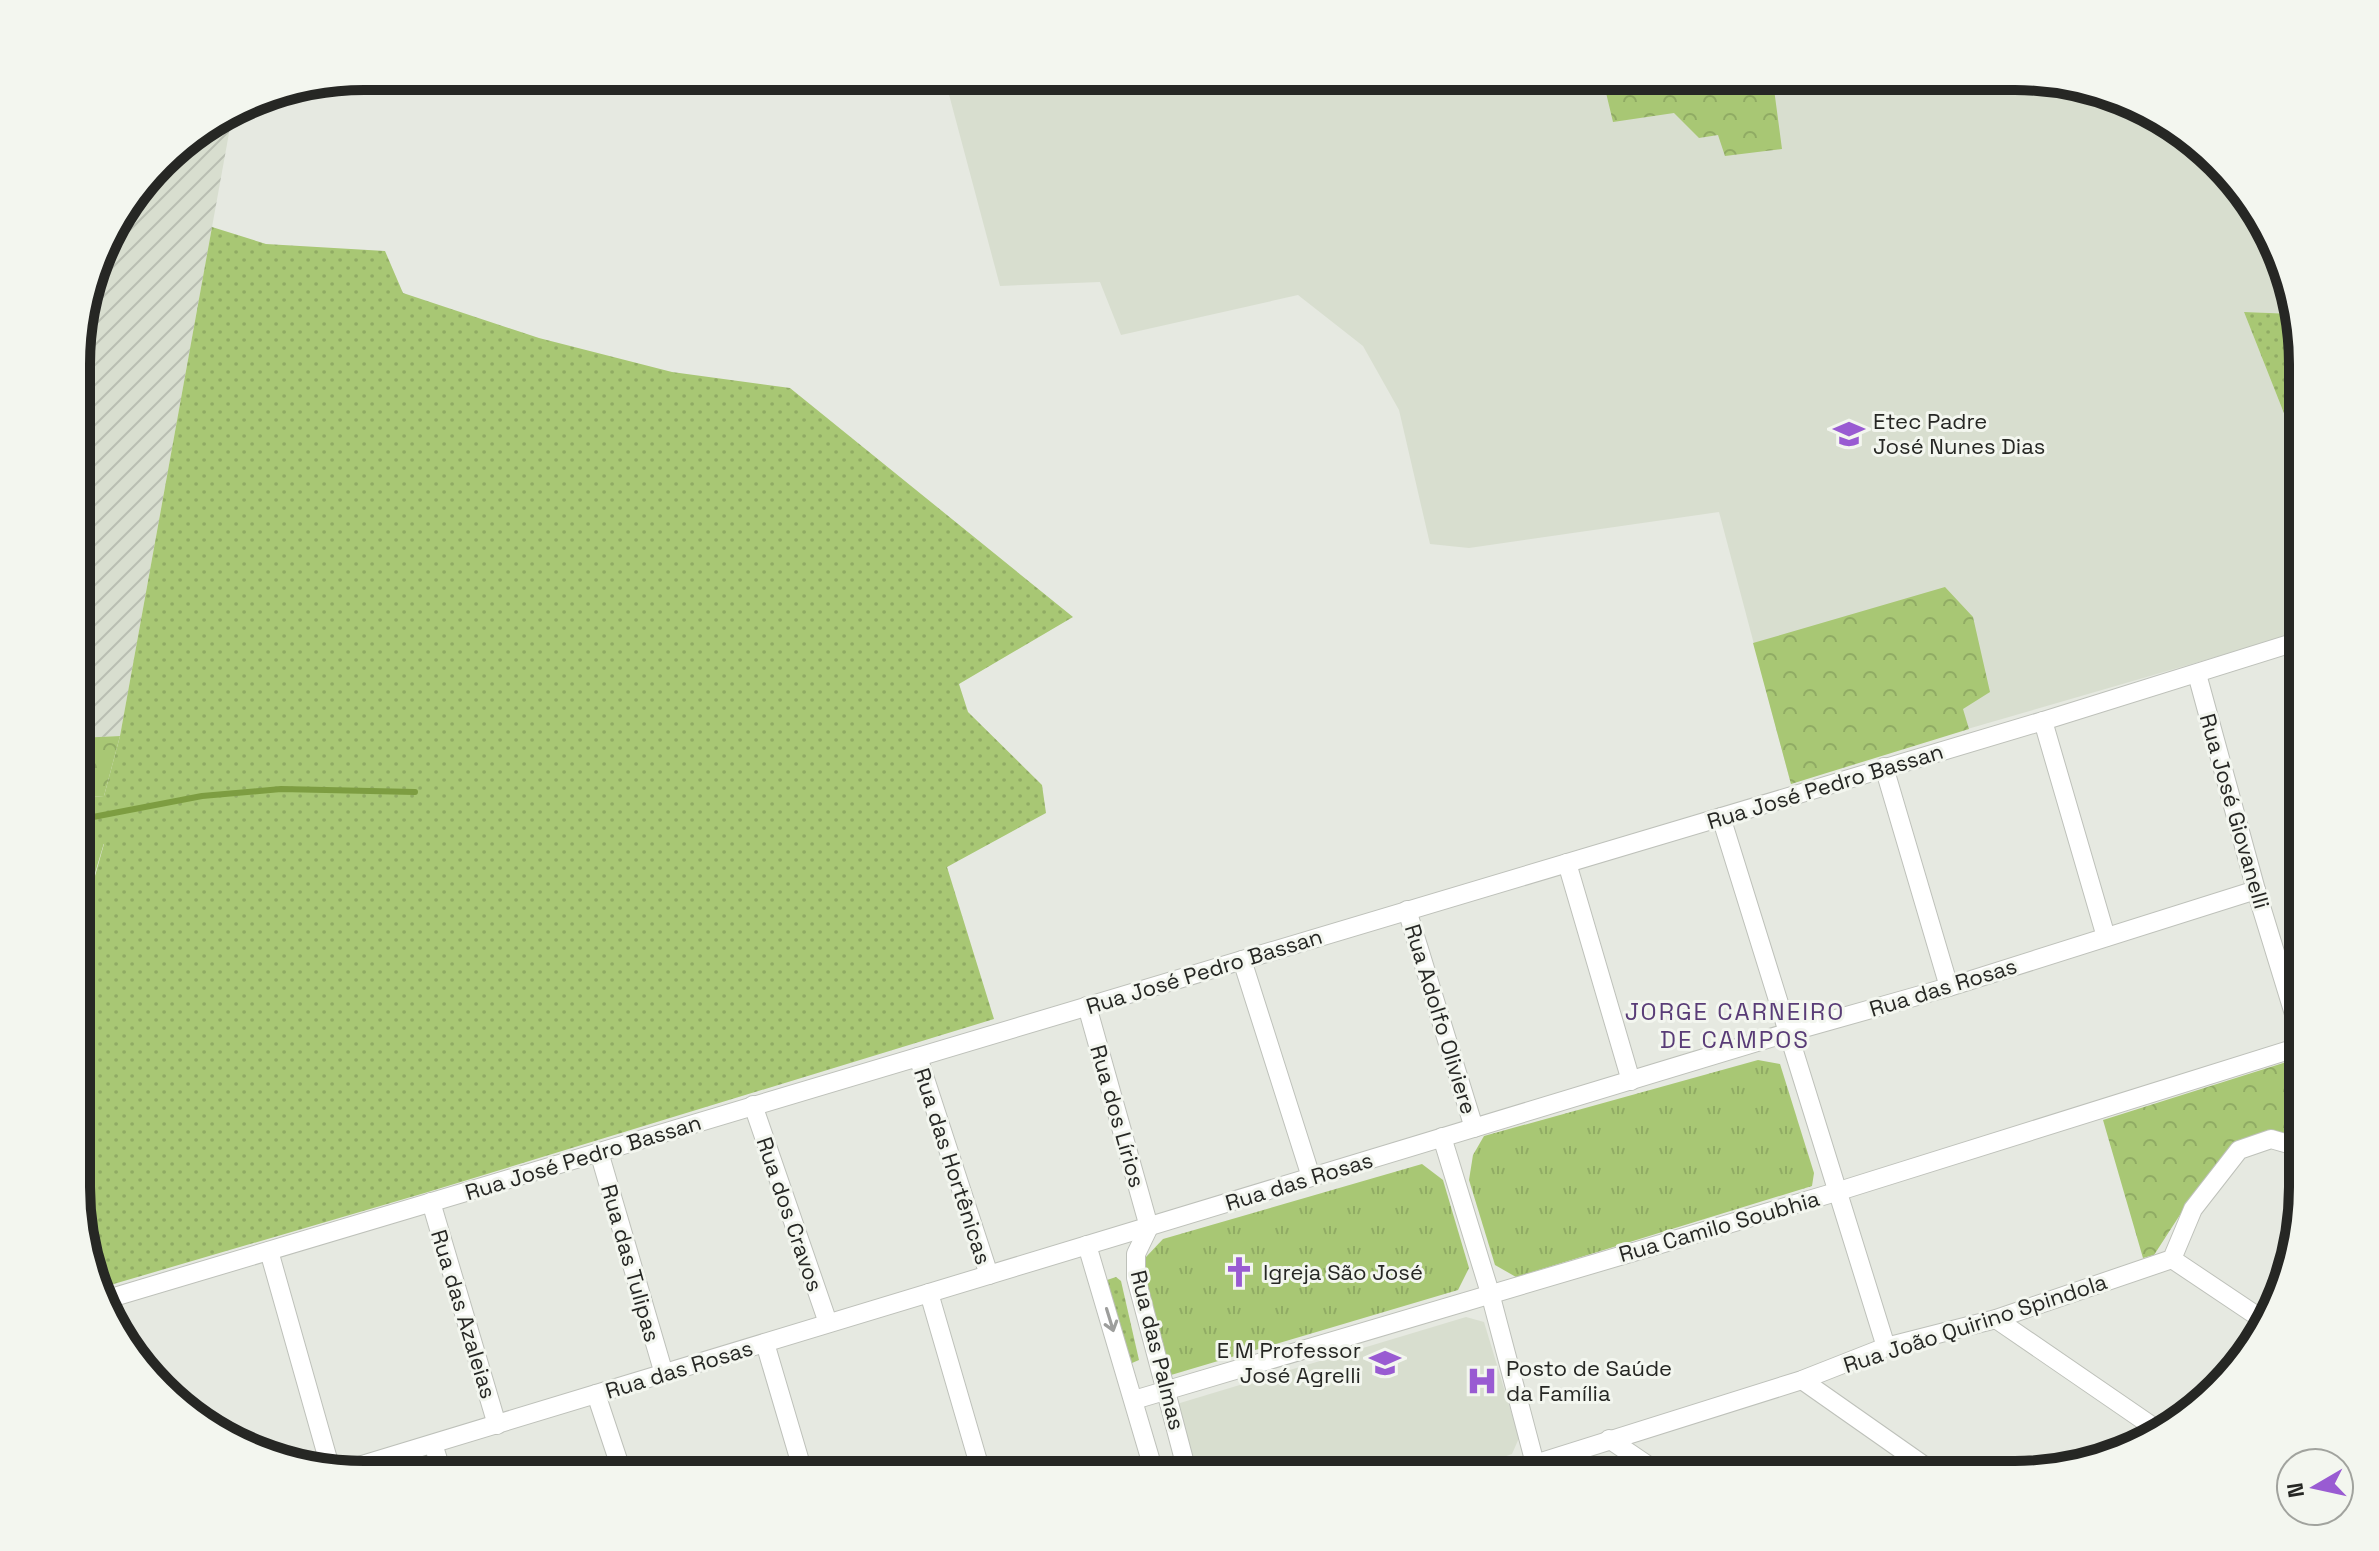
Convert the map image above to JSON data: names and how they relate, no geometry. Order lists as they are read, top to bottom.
{
  "streets": {
    "street": [
      "Rua José Pedro Bassan",
      "Rua José Giovanelli",
      "Rua das Rosas",
      "Rua Adolfo Oliviere",
      "Rua dos Lírios",
      "Rua das Hortênicas",
      "Rua dos Cravos",
      "Rua Camilo Soubhia",
      "Rua das Tulipas",
      "Rua das Azaleias",
      "Rua João Quirino Spindola",
      "Rua das Palmas"
    ]
  },
  "crossings": [
    ["Rua José Pedro Bassan", "Rua José Giovanelli"],
    ["Rua José Pedro Bassan", "Rua Adolfo Oliviere"],
    ["Rua José Pedro Bassan", "Rua dos Lírios"],
    ["Rua José Pedro Bassan", "Rua das Hortênicas"],
    ["Rua José Pedro Bassan", "Rua dos Cravos"],
    ["Rua José Pedro Bassan", "Rua das Tulipas"],
    ["Rua José Pedro Bassan", "Rua das Azaleias"],
    ["Rua José Giovanelli", "Rua das Rosas"],
    ["Rua das Rosas", "Rua Adolfo Oliviere"],
    ["Rua das Rosas", "Rua dos Lírios"],
    ["Rua das Rosas", "Rua das Hortênicas"],
    ["Rua das Rosas", "Rua dos Cravos"],
    ["Rua das Rosas", "Rua das Tulipas"],
    ["Rua das Rosas", "Rua das Azaleias"],
    ["Rua das Rosas", "Rua das Palmas"],
    ["Rua dos Lírios", "Rua das Palmas"],
    ["Rua Camilo Soubhia", "Rua das Palmas"]
  ],
  "districts": ["JORGE CARNEIRO DE CAMPOS"],
  "places": {
    "school or university": ["Etec Padre José Nunes Dias", "E M Professor José Agrelli"],
    "church": ["Igreja São José"],
    "hospital": ["Posto de Saúde da Família"]
  },
  "north": "left"
}
